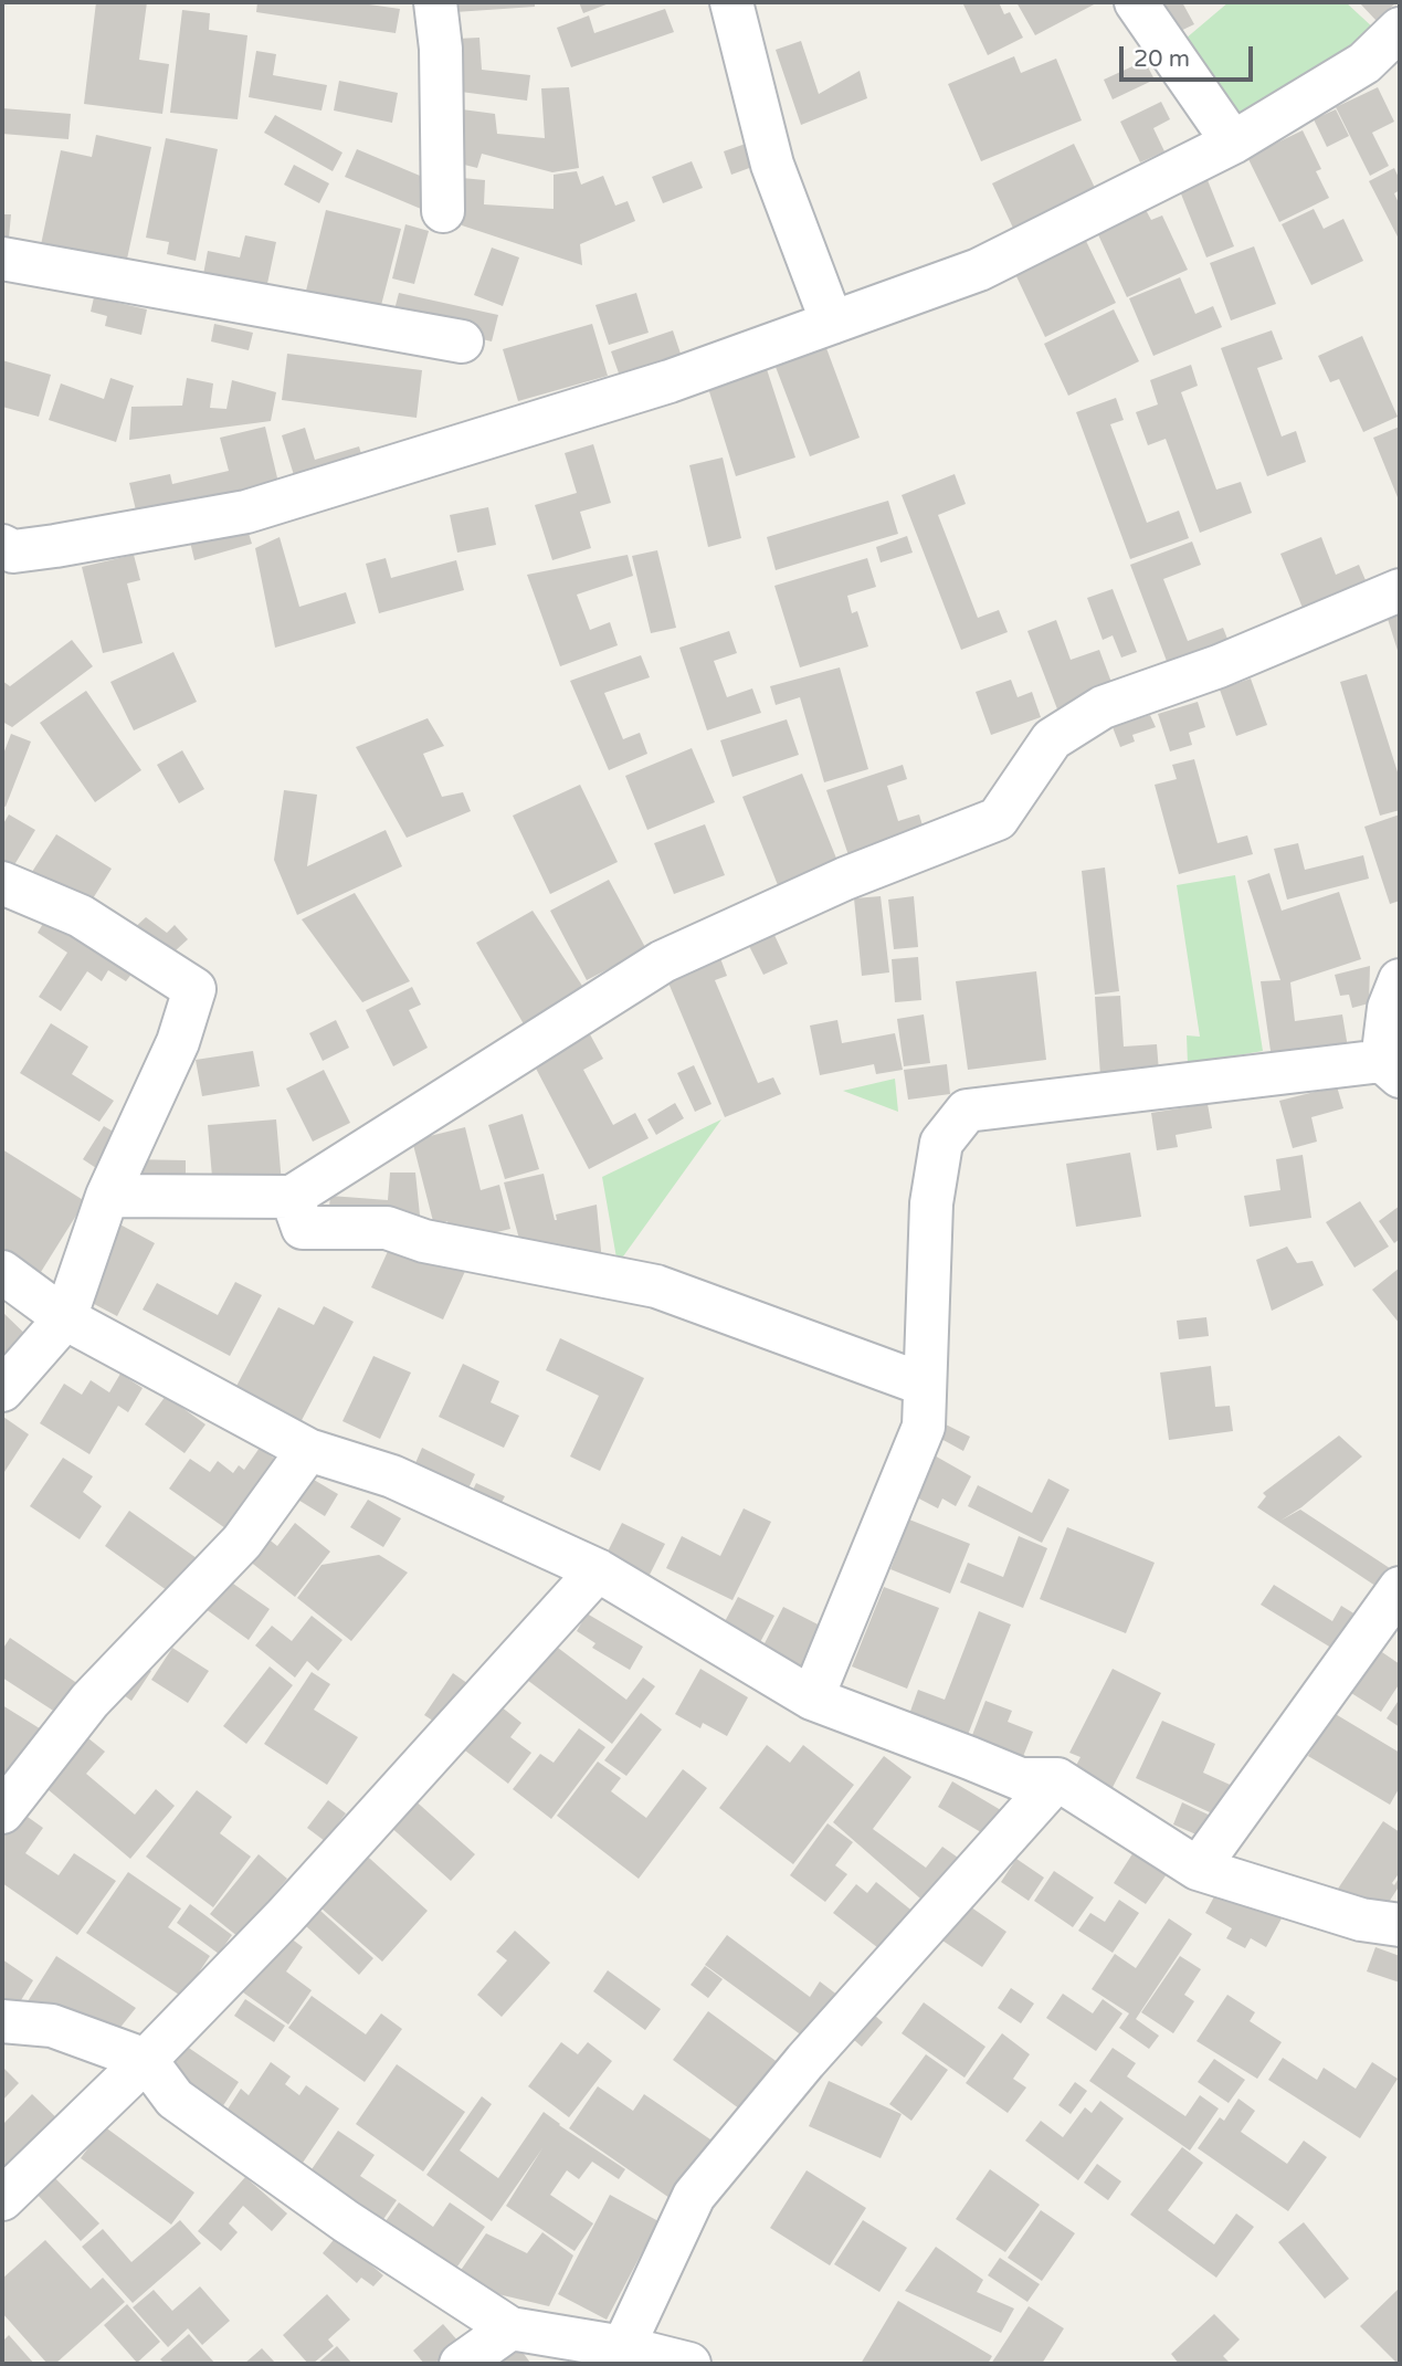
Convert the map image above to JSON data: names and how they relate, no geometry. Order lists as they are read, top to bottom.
{
  "scale_bar": "20 m"
}
